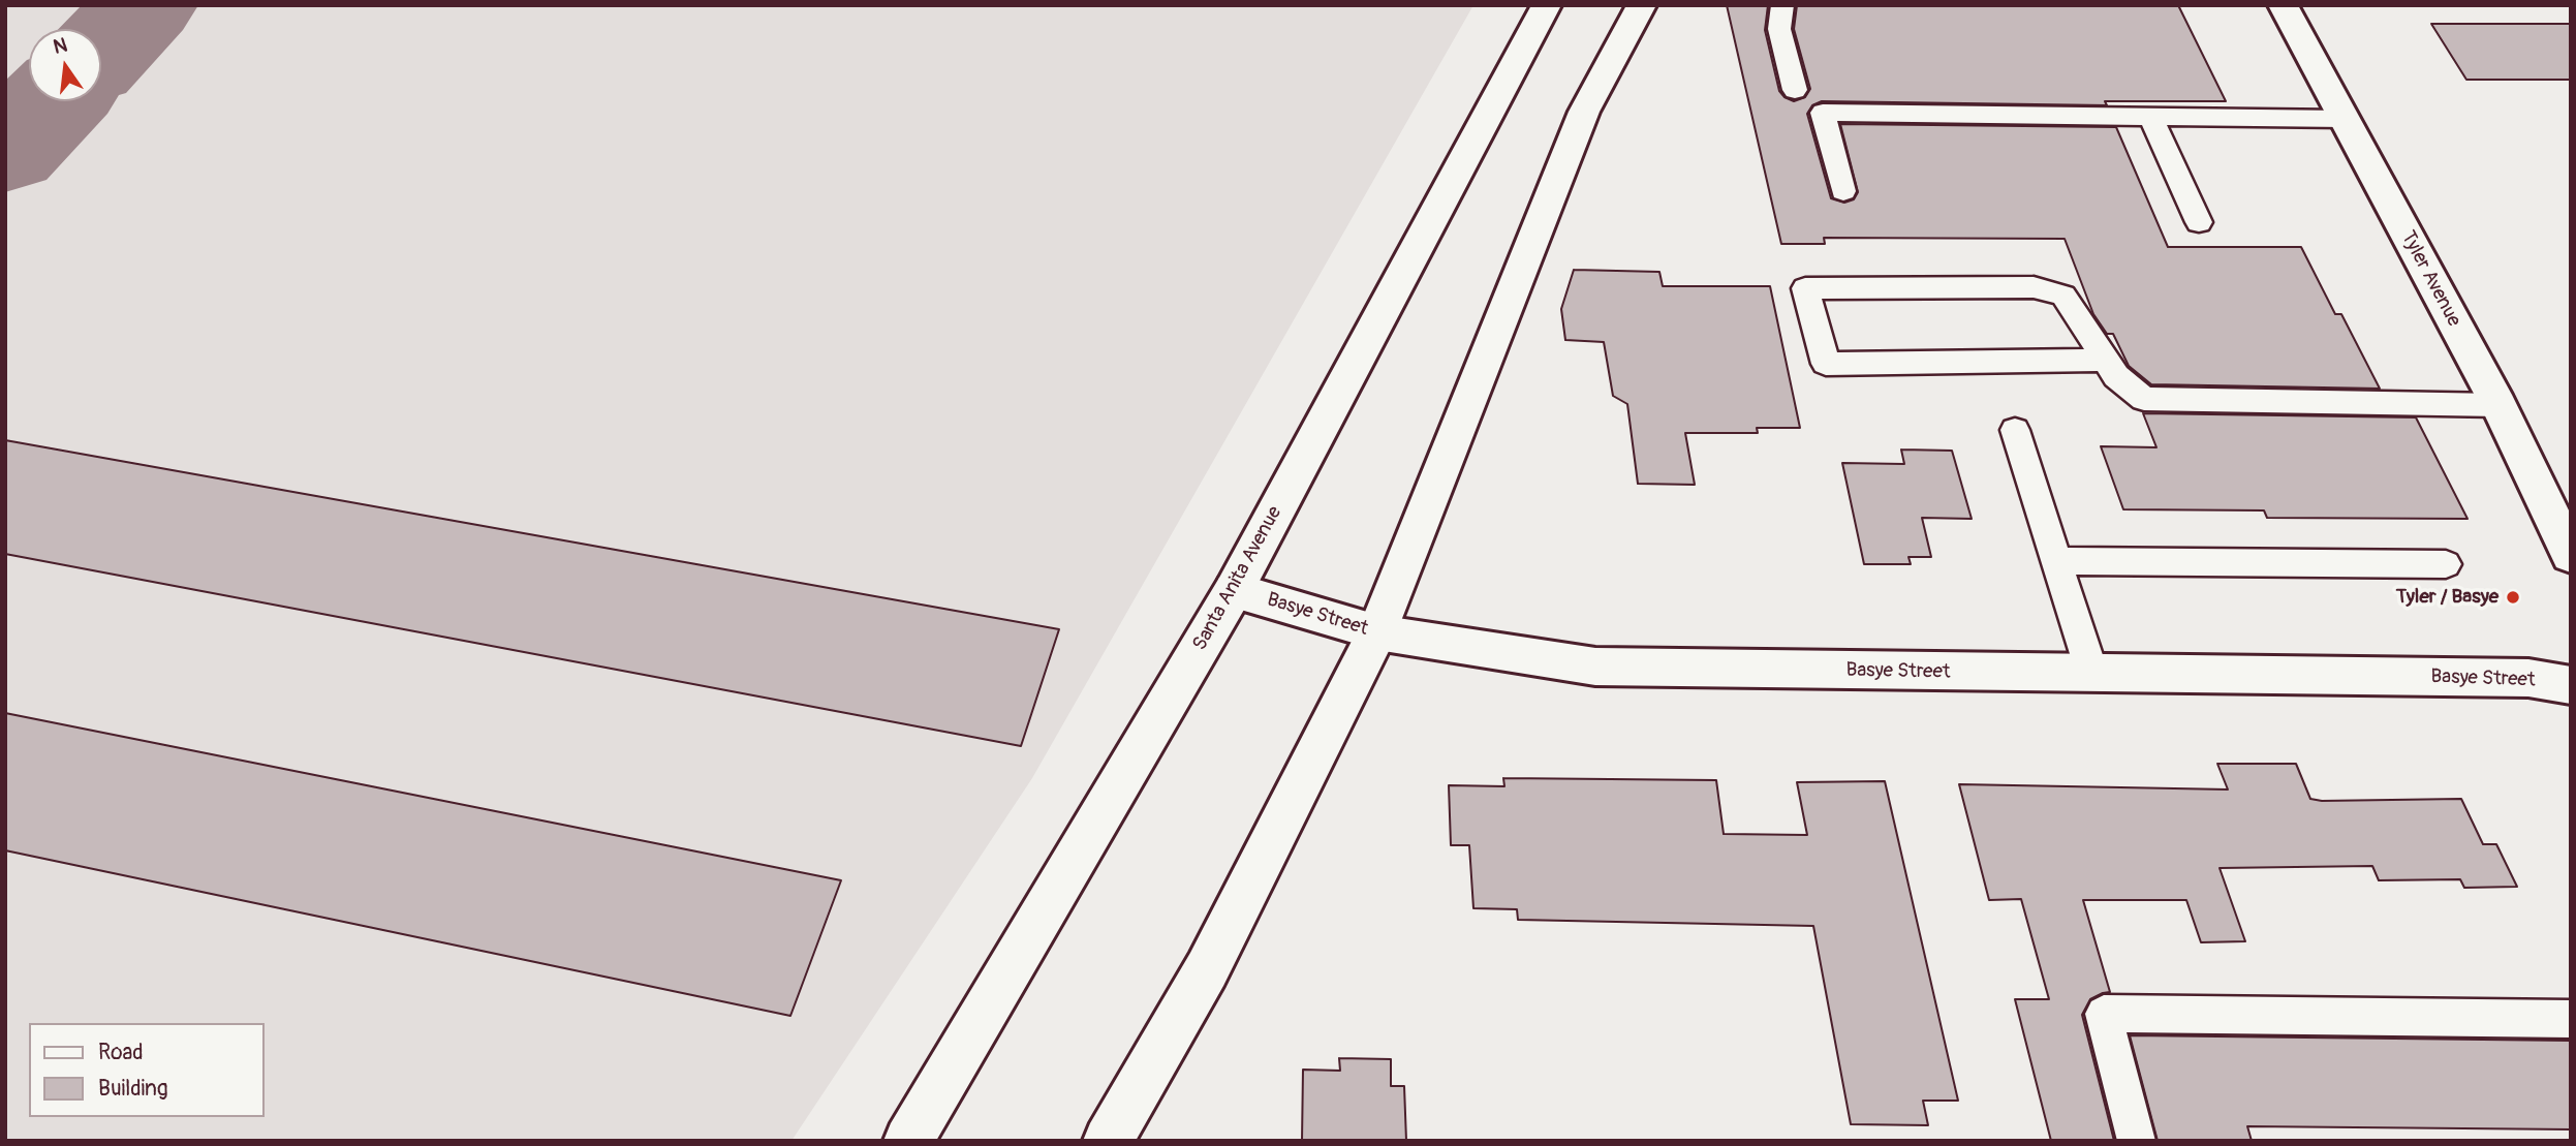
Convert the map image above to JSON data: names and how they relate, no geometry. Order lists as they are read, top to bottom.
{
  "streets": {
    "main road": ["Tyler Avenue", "Santa Anita Avenue", "Basye Street"]
  },
  "crossings": [
    ["Santa Anita Avenue", "Basye Street"]
  ],
  "places": ["Tyler / Basye"],
  "legend": ["Road", "Building"],
  "north": "top"
}
